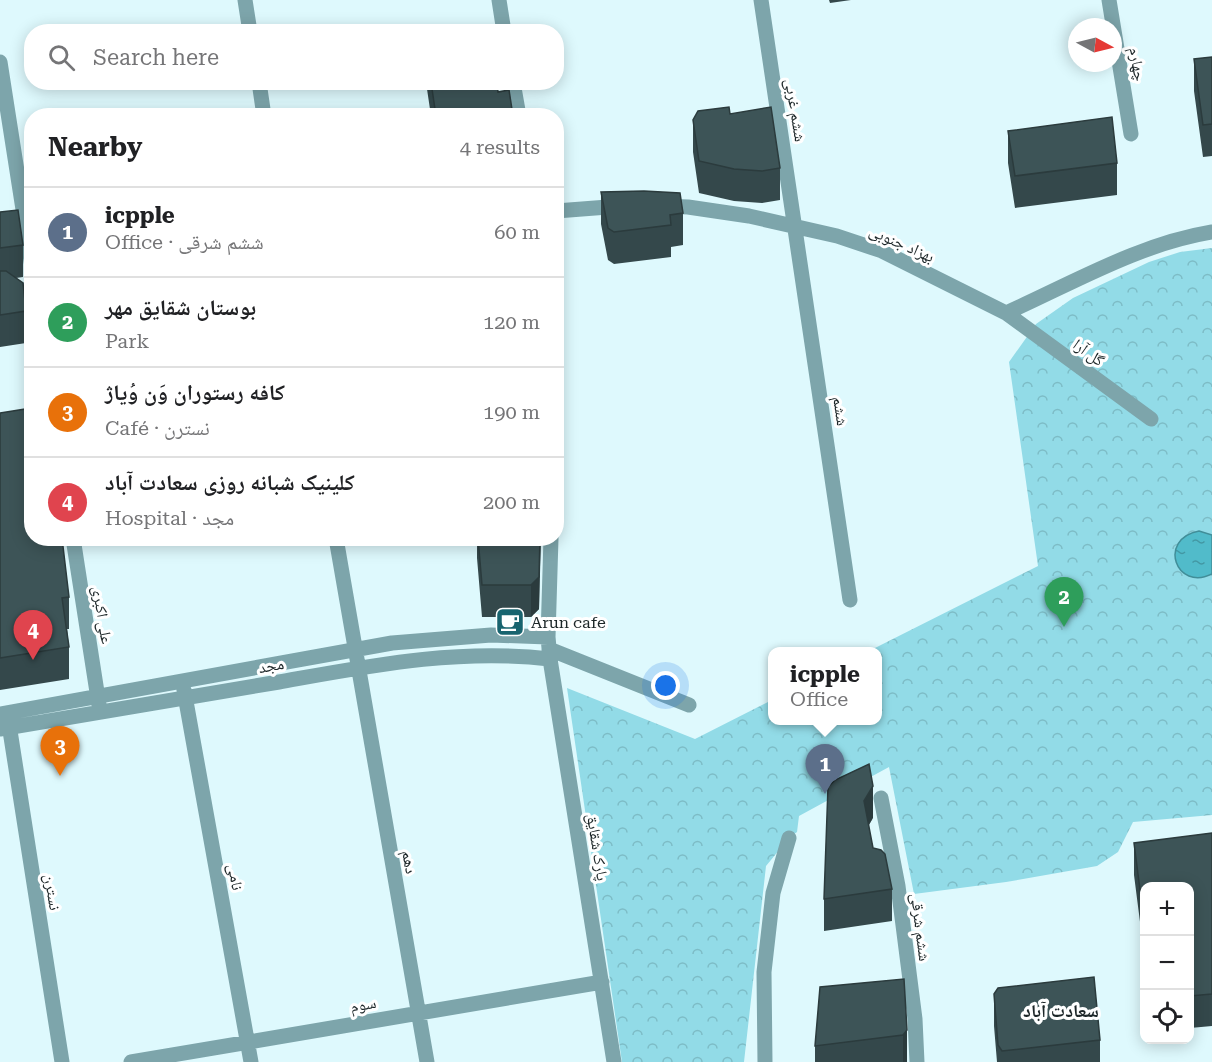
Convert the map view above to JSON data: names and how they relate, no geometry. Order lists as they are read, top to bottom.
{
  "streets": {
    "street": [
      "چهارم",
      "ششم غربی",
      "بهزاد جنوبی",
      "گل آرا",
      "ششم",
      "علی اکبری",
      "مجد",
      "پارک شقایق",
      "دهم",
      "نامی",
      "نسترن",
      "ششم شرقی",
      "سوم"
    ]
  },
  "crossings": [
    ["ششم غربی", "بهزاد جنوبی"],
    ["ششم غربی", "ششم"],
    ["بهزاد جنوبی", "گل آرا"],
    ["بهزاد جنوبی", "ششم"],
    ["علی اکبری", "مجد"],
    ["مجد", "پارک شقایق"],
    ["مجد", "دهم"],
    ["مجد", "نامی"],
    ["مجد", "نسترن"],
    ["پارک شقایق", "سوم"],
    ["دهم", "سوم"],
    ["نامی", "سوم"]
  ],
  "districts": ["سعادت آباد"],
  "places": {
    "cafe": ["Arun cafe"]
  },
  "north": "right",
  "page": {
    "search": "Search here",
    "heading": ["Nearby", "4 results"],
    "list": [
      {
        "mark": "1",
        "name": "icpple",
        "note": "Office · ششم شرقی",
        "value": "60 m"
      },
      {
        "mark": "2",
        "name": "بوستان شقایق مهر",
        "note": "Park",
        "value": "120 m"
      },
      {
        "mark": "3",
        "name": "کافه رستوران وَن وُياژ",
        "note": "Café · نسترن",
        "value": "190 m"
      },
      {
        "mark": "4",
        "name": "کلینیک شبانه روزی سعادت آباد",
        "note": "Hospital · مجد",
        "value": "200 m"
      }
    ],
    "pins": [
      "2",
      "4",
      "3",
      "1"
    ],
    "popup": ["icpple", "Office"],
    "map_buttons": ["+", "−"]
  }
}
